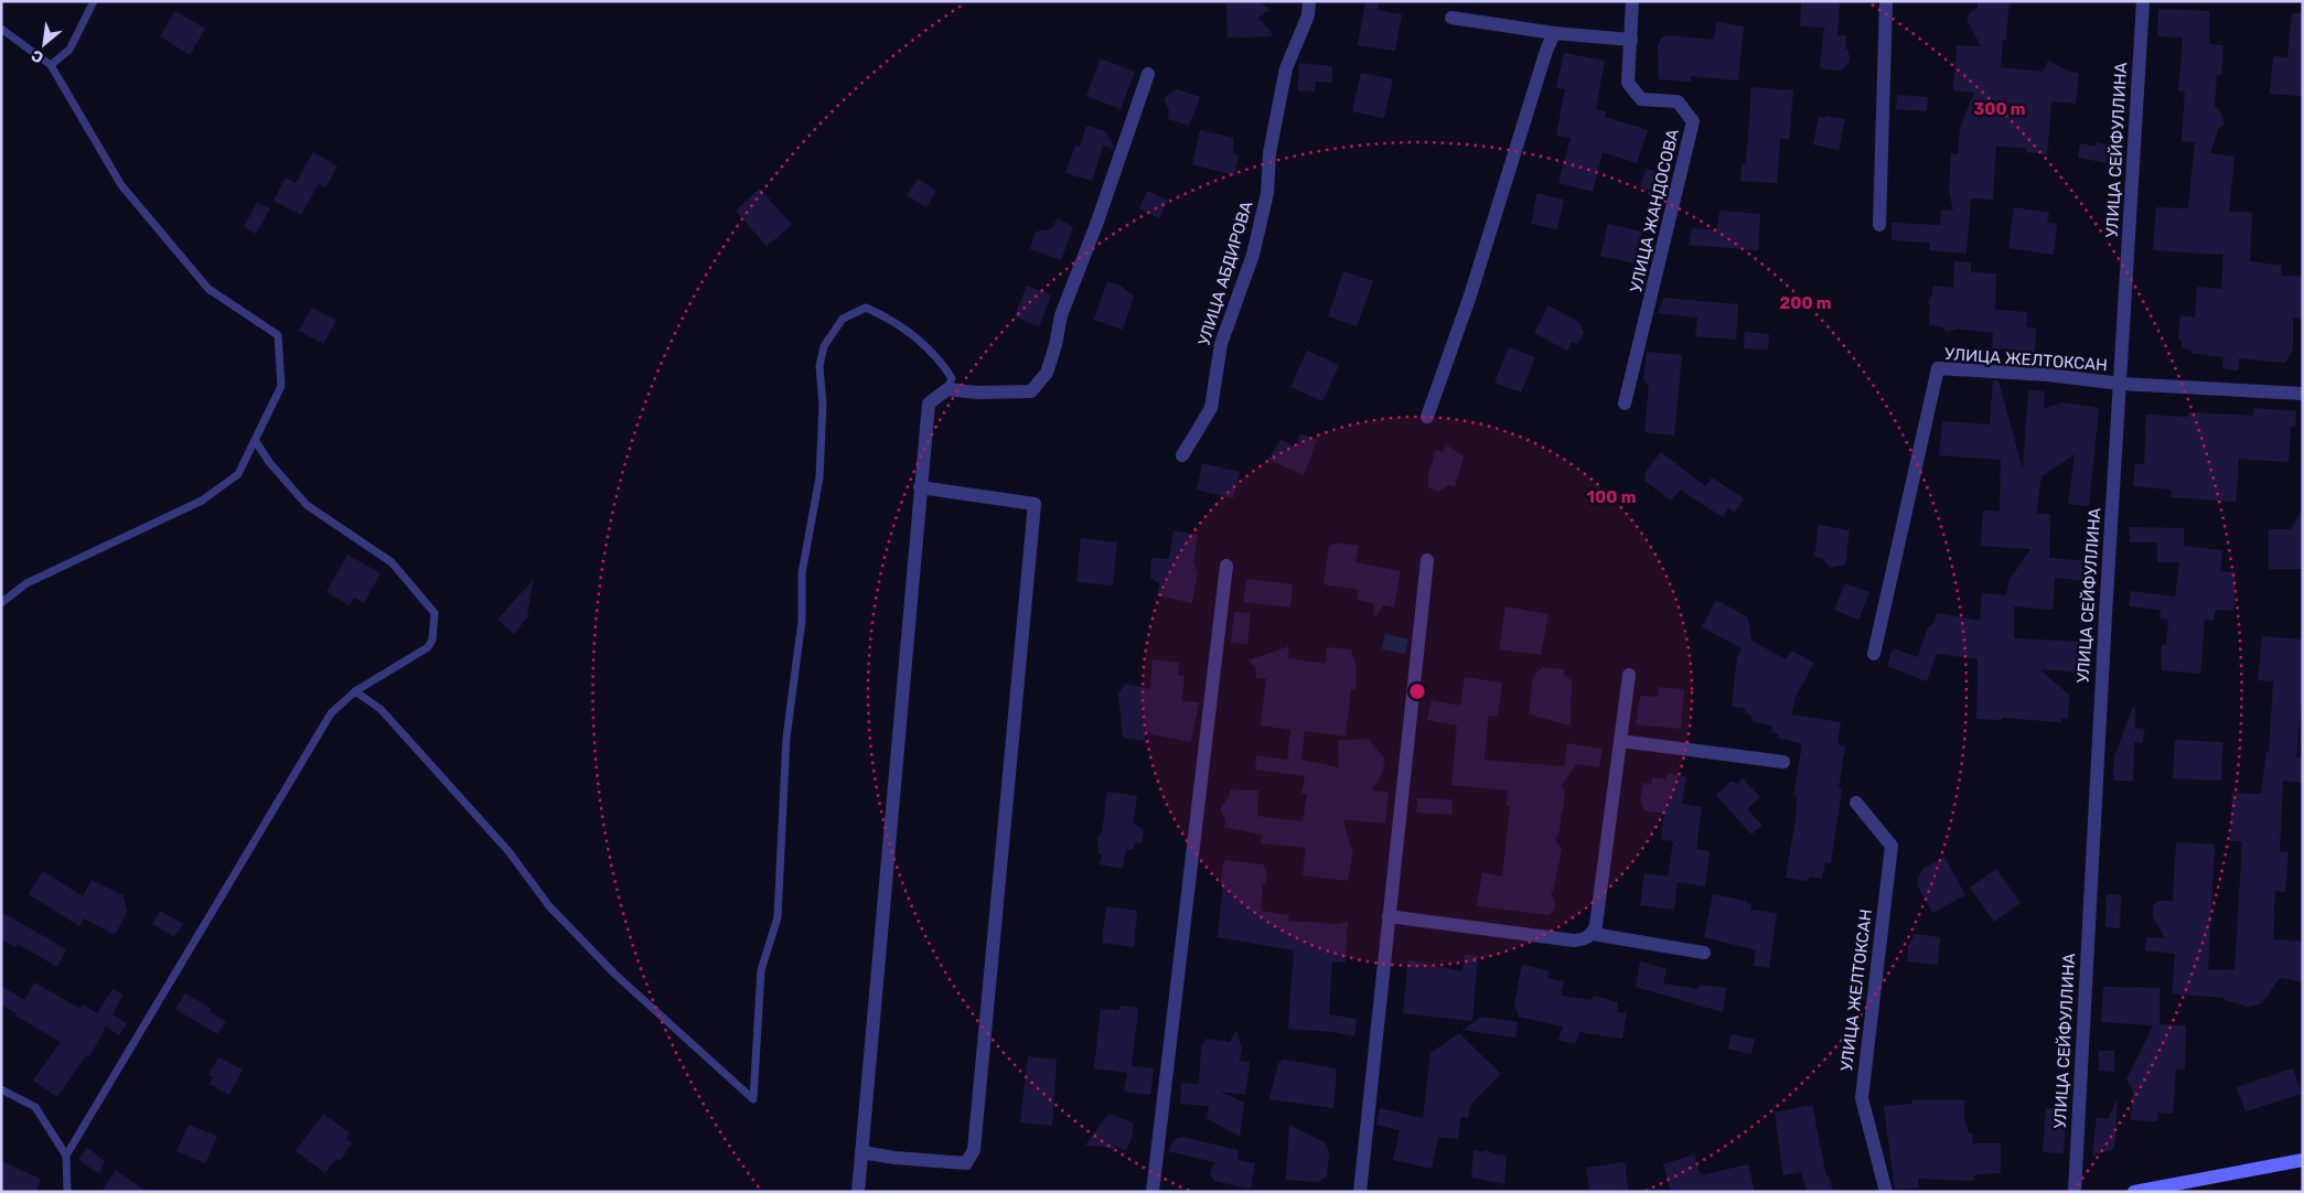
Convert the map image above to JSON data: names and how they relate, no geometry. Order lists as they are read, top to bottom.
{
  "streets": {
    "street": [
      "УЛИЦА СЕЙФУЛЛИНА",
      "УЛИЦА ЖАНДОСОВА",
      "УЛИЦА АБДИРОВА",
      "УЛИЦА ЖЕЛТОКСАН"
    ]
  },
  "crossings": [
    ["УЛИЦА СЕЙФУЛЛИНА", "УЛИЦА ЖЕЛТОКСАН"]
  ],
  "north": "bottom left",
  "rings": ["300 m", "200 m", "100 m"]
}
